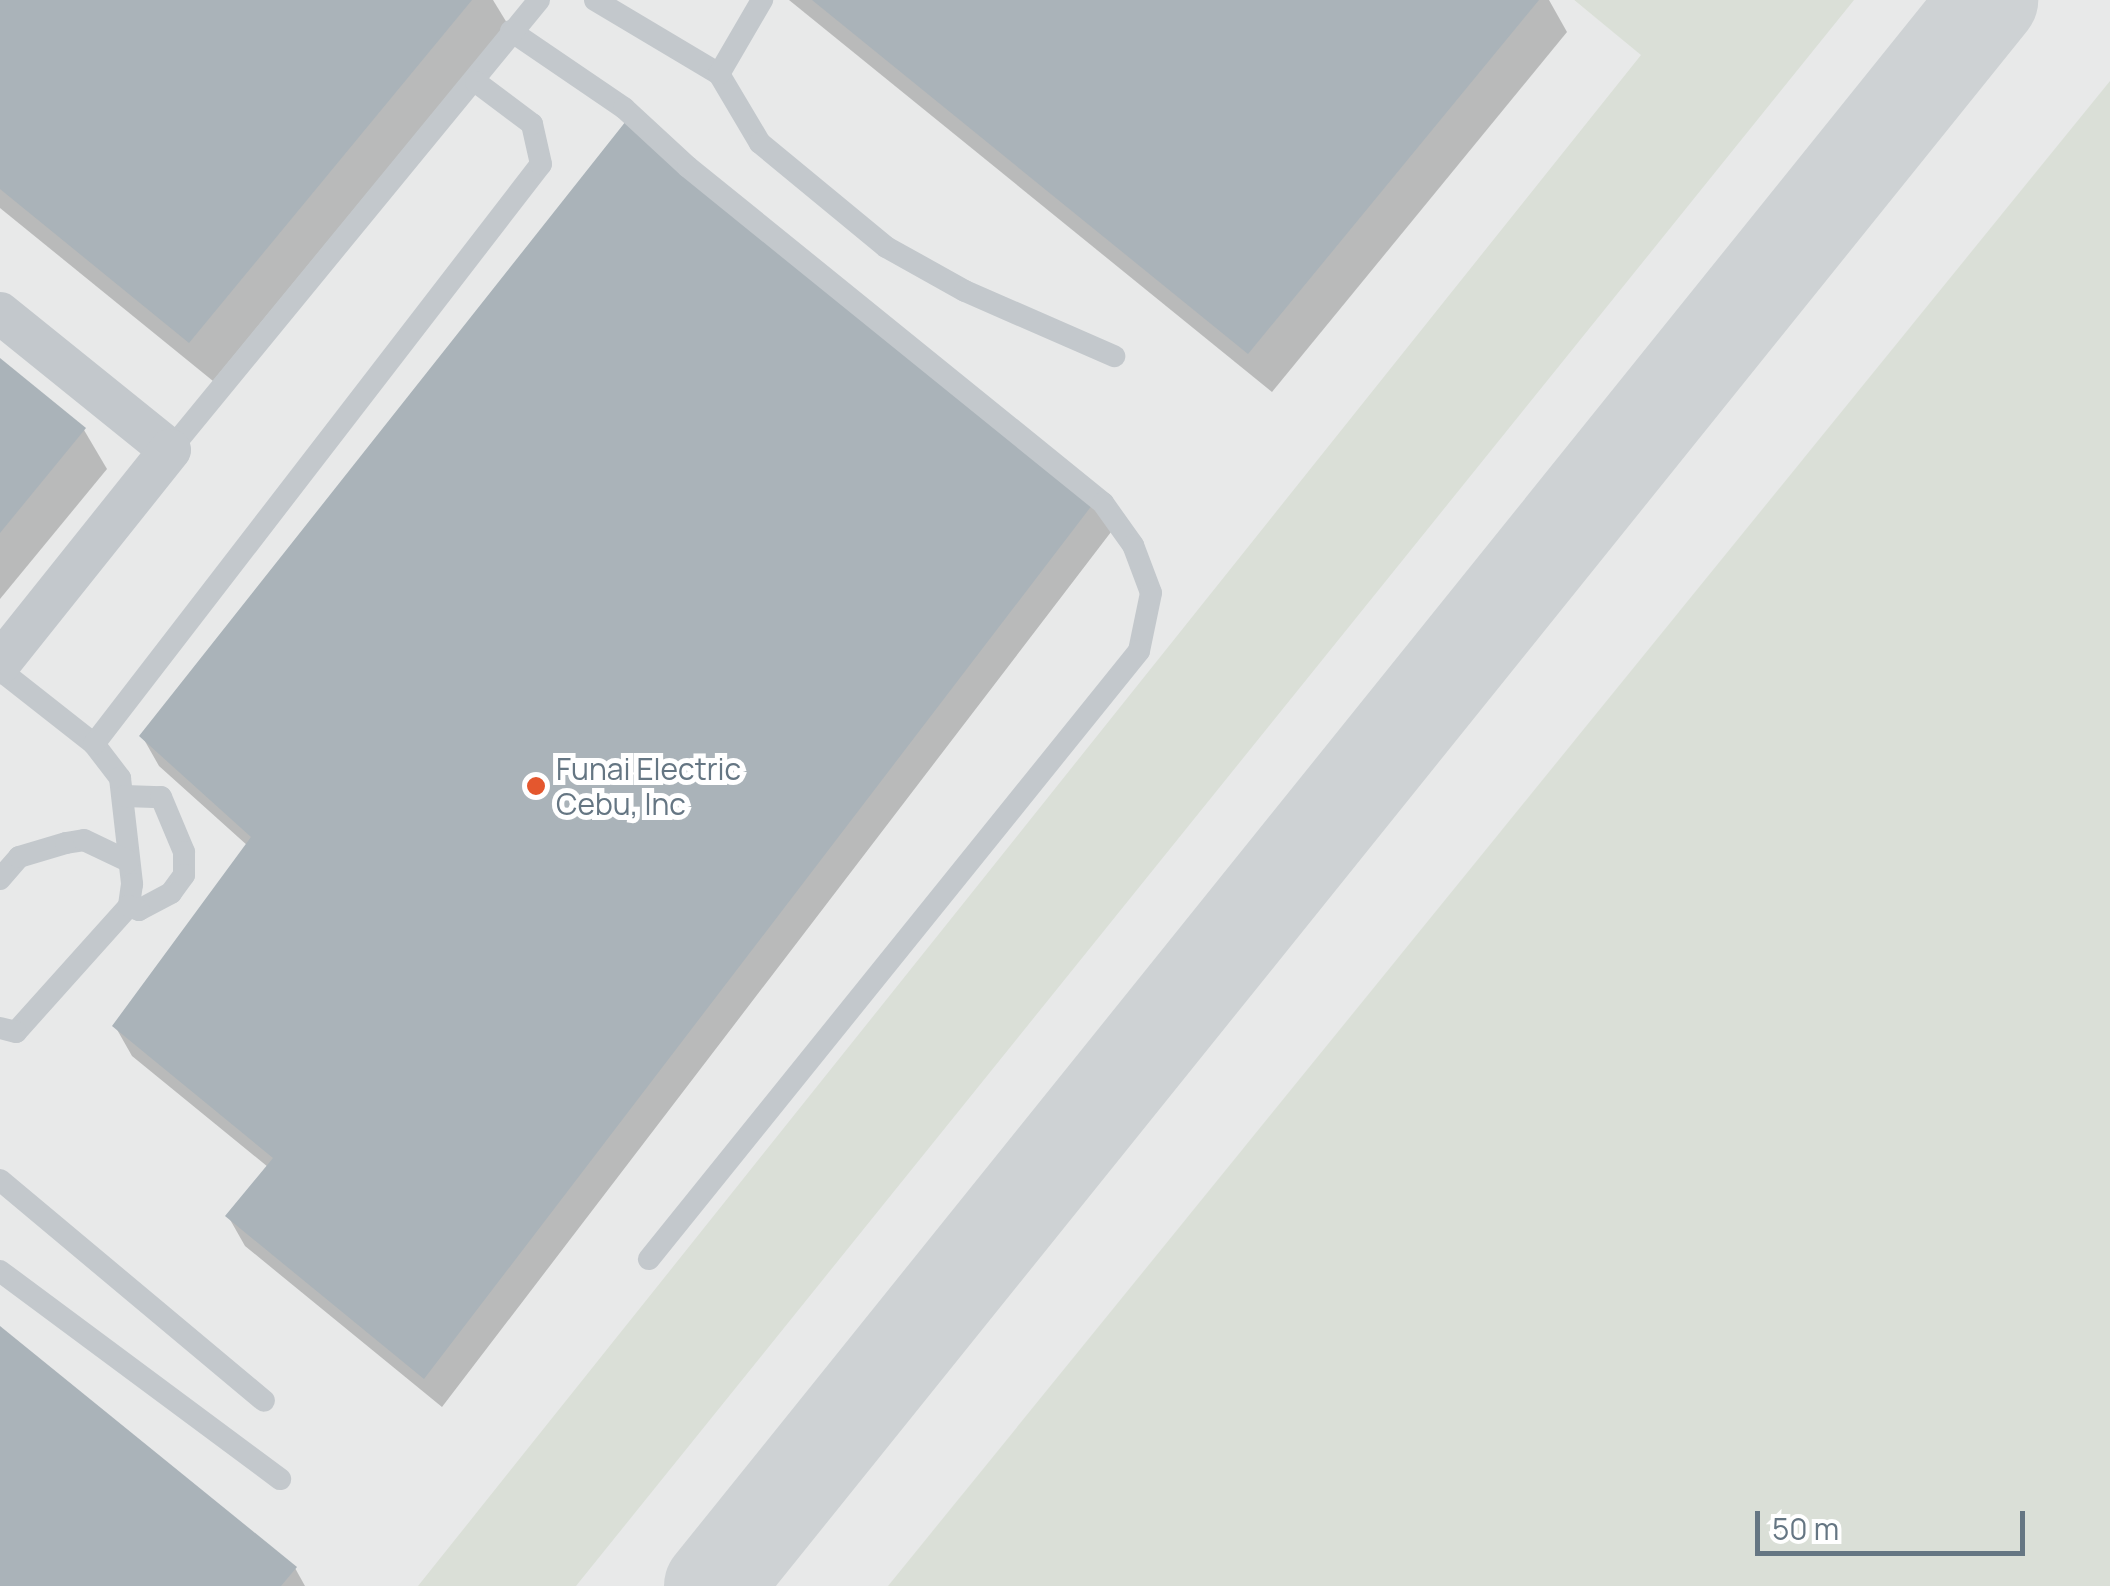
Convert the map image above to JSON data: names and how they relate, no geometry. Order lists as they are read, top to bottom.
{
  "places": ["Funai Electric Cebu, Inc"],
  "scale_bar": "50 m"
}
